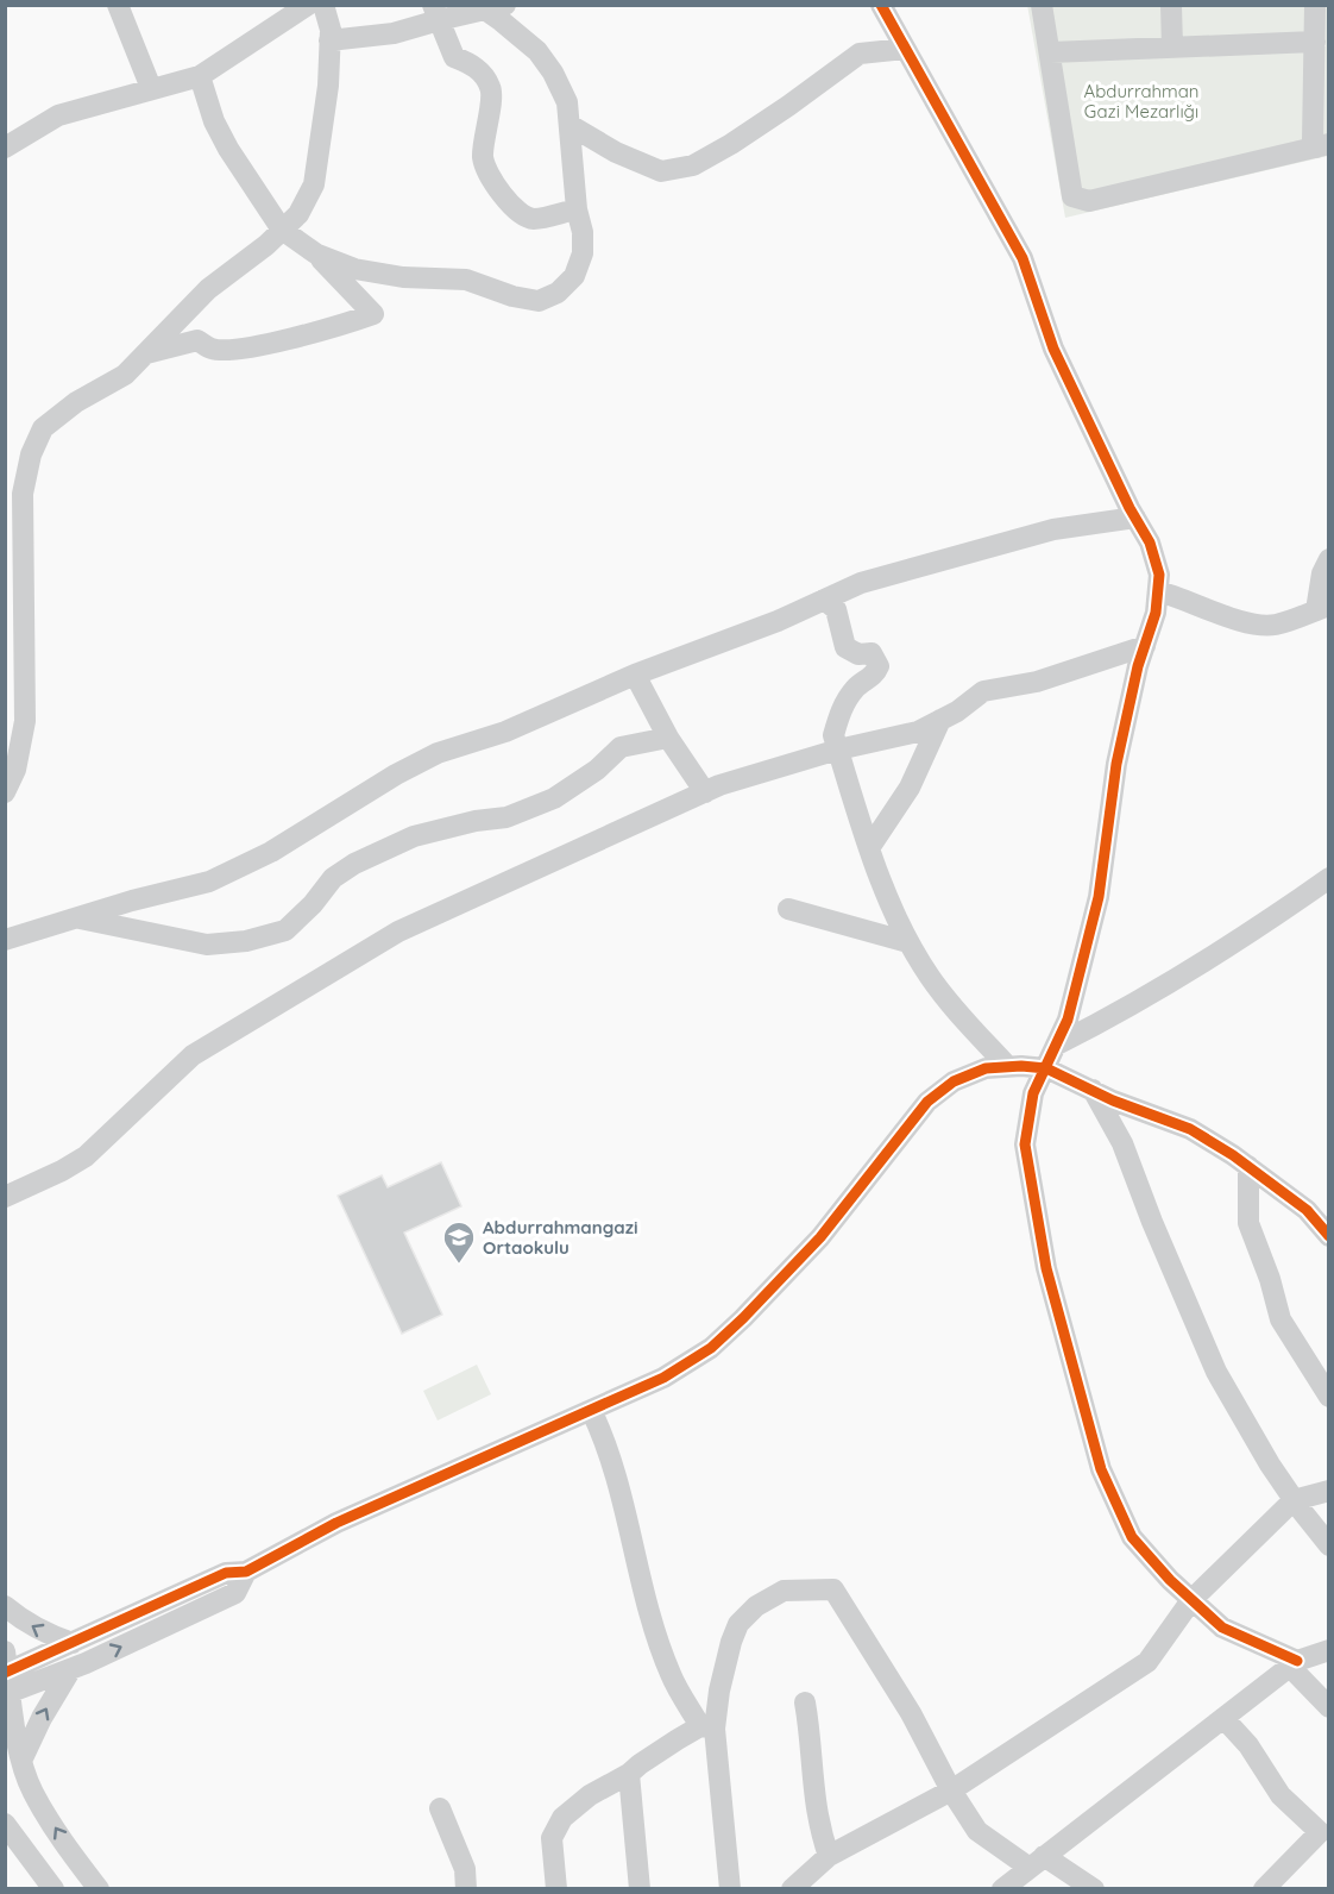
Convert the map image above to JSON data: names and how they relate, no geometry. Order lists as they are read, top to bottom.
{
  "parks": ["Abdurrahman Gazi Mezarlığı"],
  "places": {
    "school or university": ["Abdurrahmangazi Ortaokulu"]
  }
}
